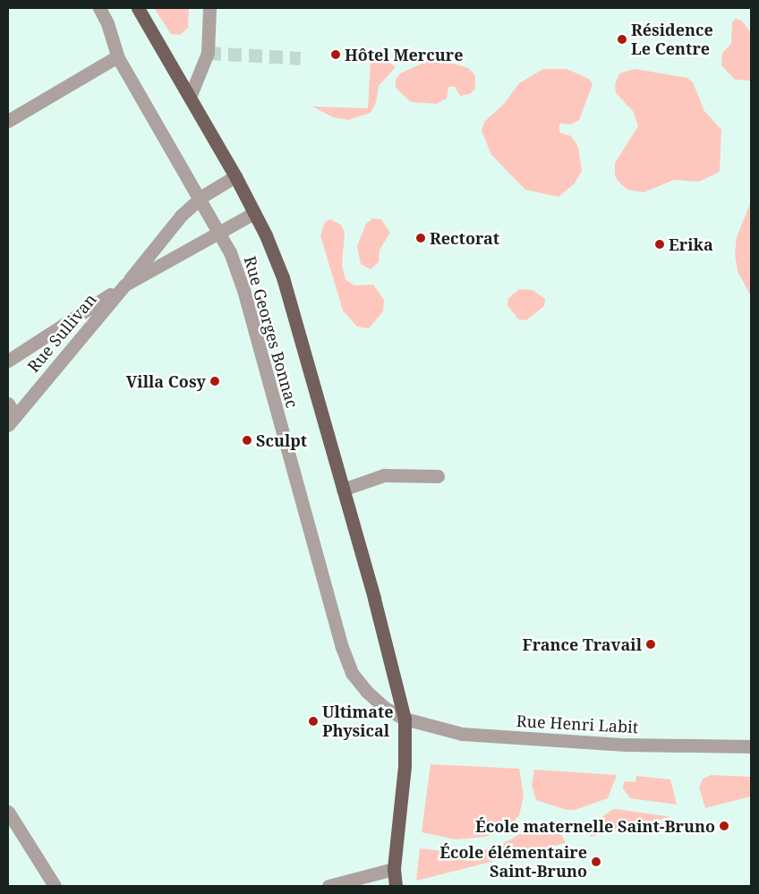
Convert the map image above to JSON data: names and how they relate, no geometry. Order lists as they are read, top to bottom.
{
  "streets": {
    "main road": ["Rue Georges Bonnac"],
    "street": ["Rue Sullivan", "Rue Henri Labit"]
  },
  "crossings": [
    ["Rue Georges Bonnac", "Rue Sullivan"],
    ["Rue Georges Bonnac", "Rue Henri Labit"]
  ],
  "places": [
    "Résidence Le Centre",
    "Hôtel Mercure",
    "Rectorat",
    "Erika",
    "Villa Cosy",
    "Sculpt",
    "France Travail",
    "Ultimate Physical",
    "École maternelle Saint-Bruno",
    "École élémentaire Saint-Bruno"
  ]
}
